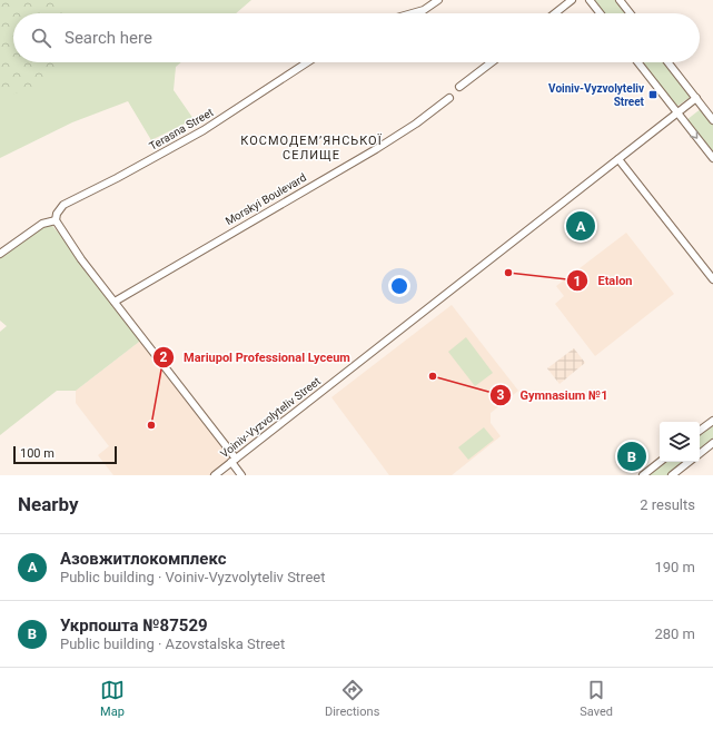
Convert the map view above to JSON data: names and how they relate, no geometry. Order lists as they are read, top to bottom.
{
  "streets": {
    "street": ["Terasna Street", "Morskyi Boulevard", "Voiniv-Vyzvolyteliv Street"]
  },
  "districts": ["КОСМОДЕМ’ЯНСЬКОЇ СЕЛИЩЕ"],
  "places": {
    "transit": ["Voiniv-Vyzvolyteliv Street"],
    "other": ["Etalon", "Gymnasium №1", "Mariupol Professional Lyceum"]
  },
  "scale_bar": "100 m",
  "page": {
    "search": "Search here",
    "pins": ["A", "B"],
    "scale": "100 m",
    "heading": ["Nearby", "2 results"],
    "list": [
      {
        "mark": "A",
        "name": "Азовжитлокомплекс",
        "note": "Public building · Voiniv-Vyzvolyteliv Street",
        "value": "190 m"
      },
      {
        "mark": "B",
        "name": "Укрпошта №87529",
        "note": "Public building · Azovstalska Street",
        "value": "280 m"
      }
    ],
    "nav": ["Map", "Directions", "Saved"]
  }
}
